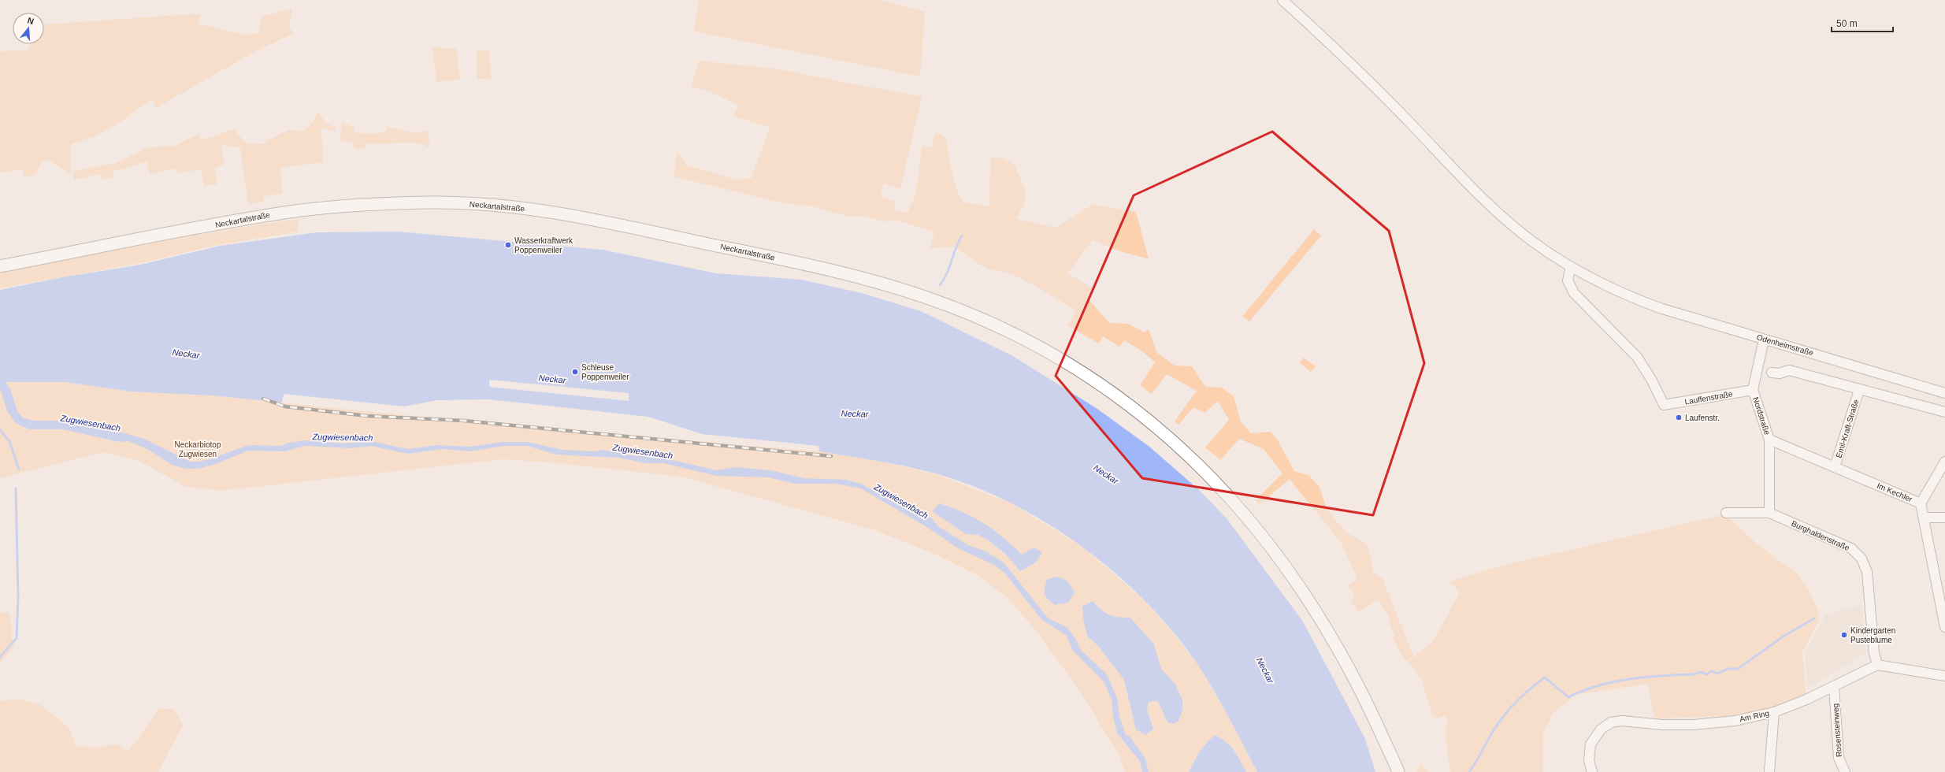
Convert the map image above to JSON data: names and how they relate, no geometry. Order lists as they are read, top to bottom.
{
  "streets": {
    "main road": ["Neckartalstraße"],
    "street": [
      "Odenheimstraße",
      "Lauffenstraße",
      "Nordstraße",
      "Emil-Kraft-Straße",
      "Im Kechler",
      "Burghaldenstraße",
      "Am Ring",
      "Rosensteinweg"
    ]
  },
  "crossings": [
    ["Odenheimstraße", "Lauffenstraße"],
    ["Odenheimstraße", "Nordstraße"],
    ["Lauffenstraße", "Nordstraße"],
    ["Nordstraße", "Im Kechler"],
    ["Nordstraße", "Burghaldenstraße"],
    ["Emil-Kraft-Straße", "Im Kechler"],
    ["Burghaldenstraße", "Am Ring"],
    ["Am Ring", "Rosensteinweg"]
  ],
  "water": ["Neckar", "Zugwiesenbach"],
  "parks": ["Neckarbiotop Zugwiesen"],
  "places": [
    "Wasserkraftwerk Poppenweiler",
    "Schleuse Poppenweiler",
    "Laufenstr.",
    "Kindergarten Pusteblume"
  ],
  "scale_bar": "50 m",
  "north": "top"
}
